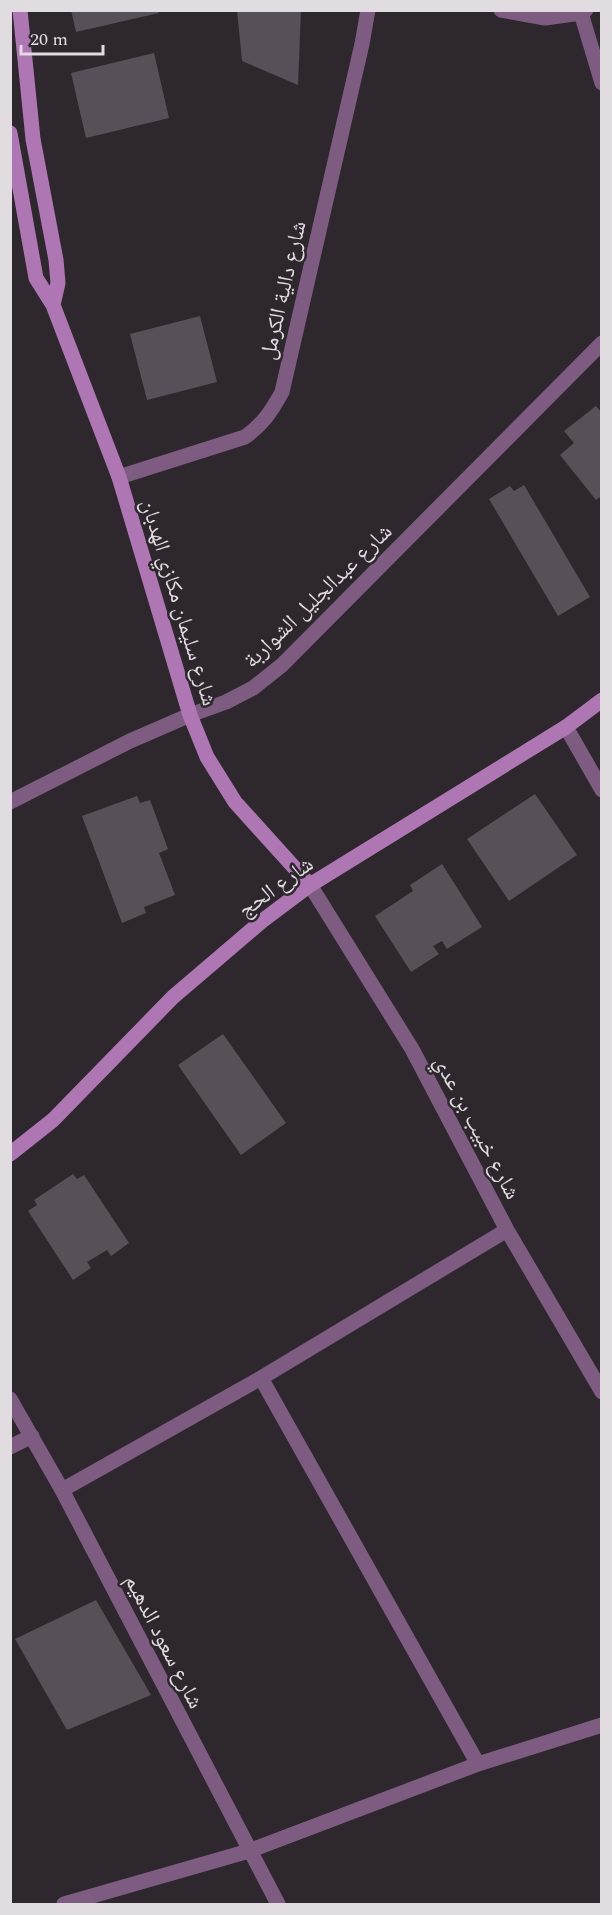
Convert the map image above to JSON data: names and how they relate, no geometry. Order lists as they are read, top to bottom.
{
  "streets": {
    "street": [
      "شارع دالية الكرمل",
      "شارع عبدالجليل الشواربة",
      "شارع سليمان مكازي الهدبان",
      "شارع الحج",
      "شارع خبيب بن عدي",
      "شارع سعود الدهيم"
    ]
  },
  "crossings": [
    ["شارع دالية الكرمل", "شارع سليمان مكازي الهدبان"],
    ["شارع عبدالجليل الشواربة", "شارع سليمان مكازي الهدبان"],
    ["شارع سليمان مكازي الهدبان", "شارع الحج"],
    ["شارع سليمان مكازي الهدبان", "شارع خبيب بن عدي"],
    ["شارع الحج", "شارع خبيب بن عدي"]
  ],
  "scale_bar": "20 m"
}
